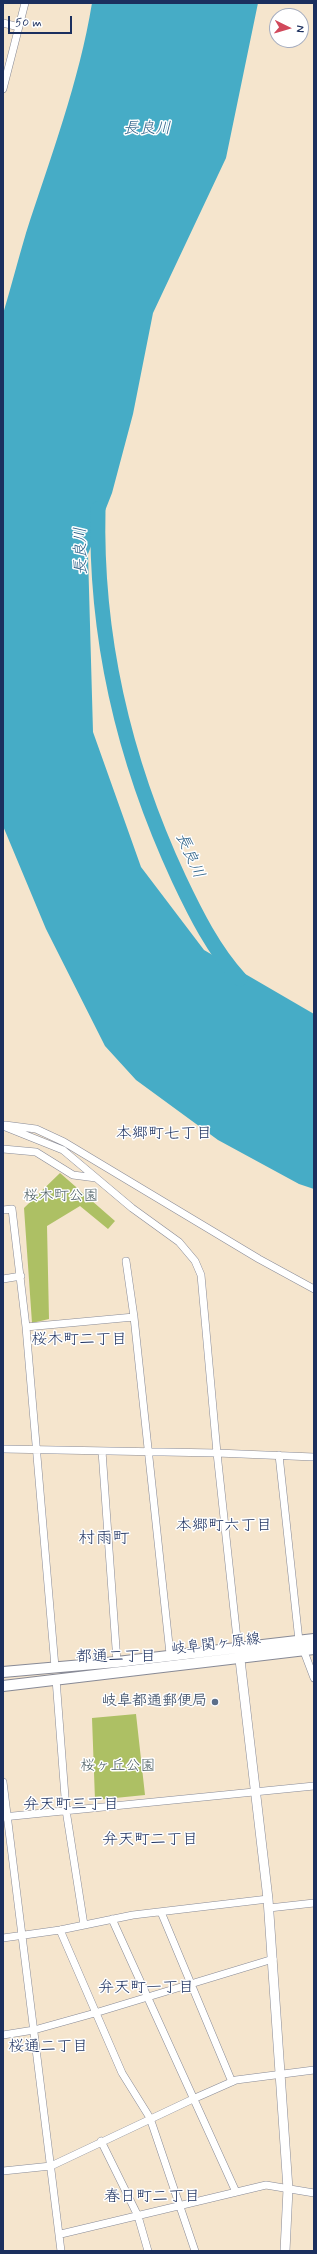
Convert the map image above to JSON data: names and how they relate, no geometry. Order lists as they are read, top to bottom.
{
  "streets": {
    "main road": ["岐阜関ヶ原線"]
  },
  "districts": [
    "本郷町七丁目",
    "桜木町二丁目",
    "本郷町六丁目",
    "村雨町",
    "都通二丁目",
    "弁天町三丁目",
    "弁天町二丁目",
    "弁天町一丁目",
    "桜通二丁目",
    "春日町二丁目"
  ],
  "water": ["長良川"],
  "parks": ["桜木町公園", "桜ヶ丘公園"],
  "places": ["岐阜都通郵便局"],
  "scale_bar": "50 m",
  "north": "right"
}
